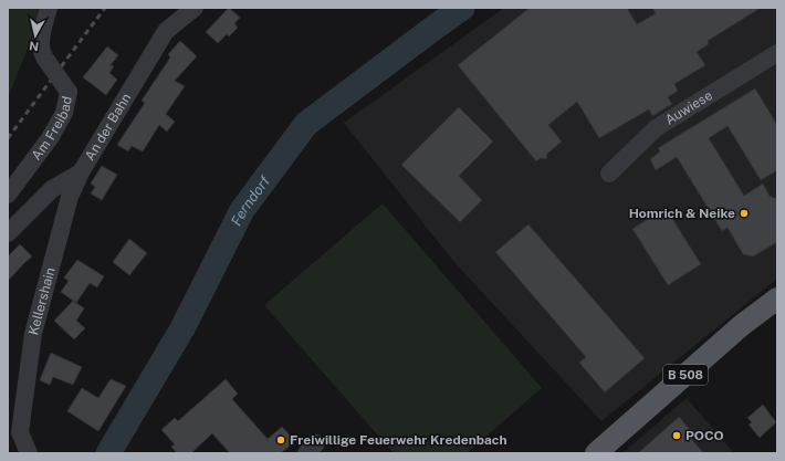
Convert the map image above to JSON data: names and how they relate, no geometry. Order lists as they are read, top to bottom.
{
  "streets": {
    "main road": ["B 508"],
    "street": [
      "Auwiese",
      "Am Freibad",
      "An der Bahn",
      "Kellershain"
    ]
  },
  "crossings": [
    ["An der Bahn", "Kellershain"]
  ],
  "water": ["Ferndorf"],
  "places": ["Homrich & Neike", "POCO", "Freiwillige Feuerwehr Kredenbach"],
  "north": "bottom"
}
